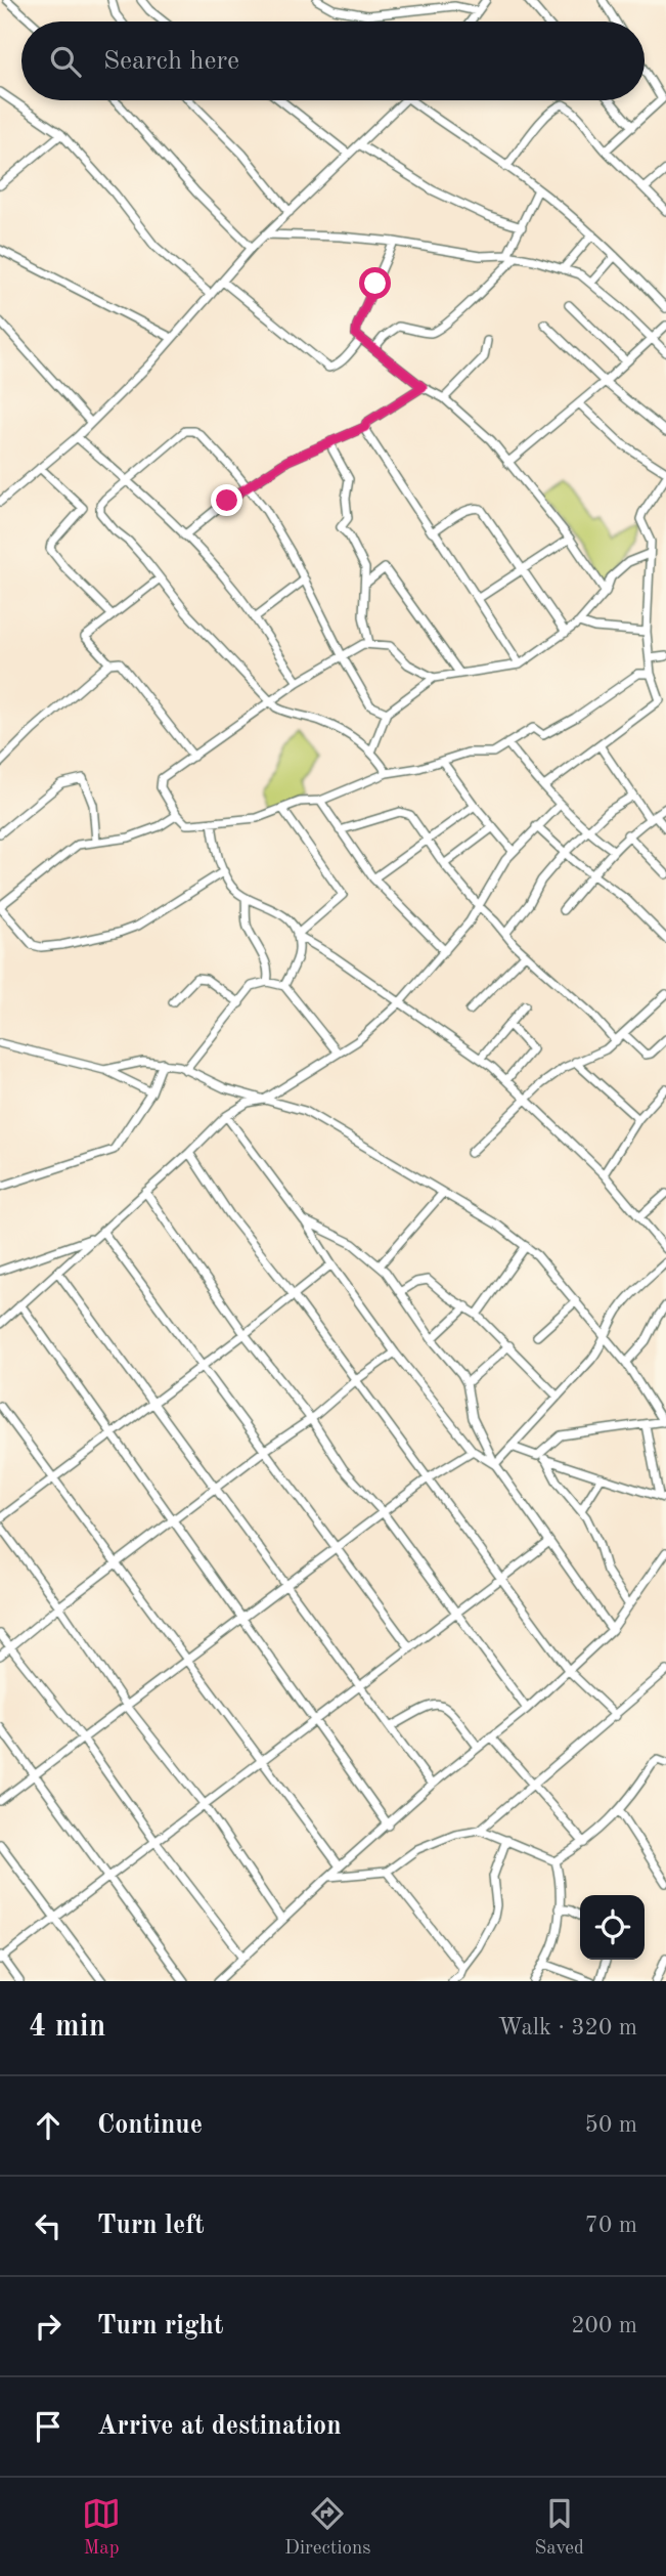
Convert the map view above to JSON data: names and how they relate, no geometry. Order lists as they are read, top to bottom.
{
  "page": {
    "search": "Search here",
    "heading": ["4 min", "Walk · 320 m"],
    "list": [
      ["Continue", "50 m"],
      ["Turn left", "70 m"],
      ["Turn right", "200 m"],
      "Arrive at destination"
    ],
    "nav": ["Map", "Directions", "Saved"]
  }
}
